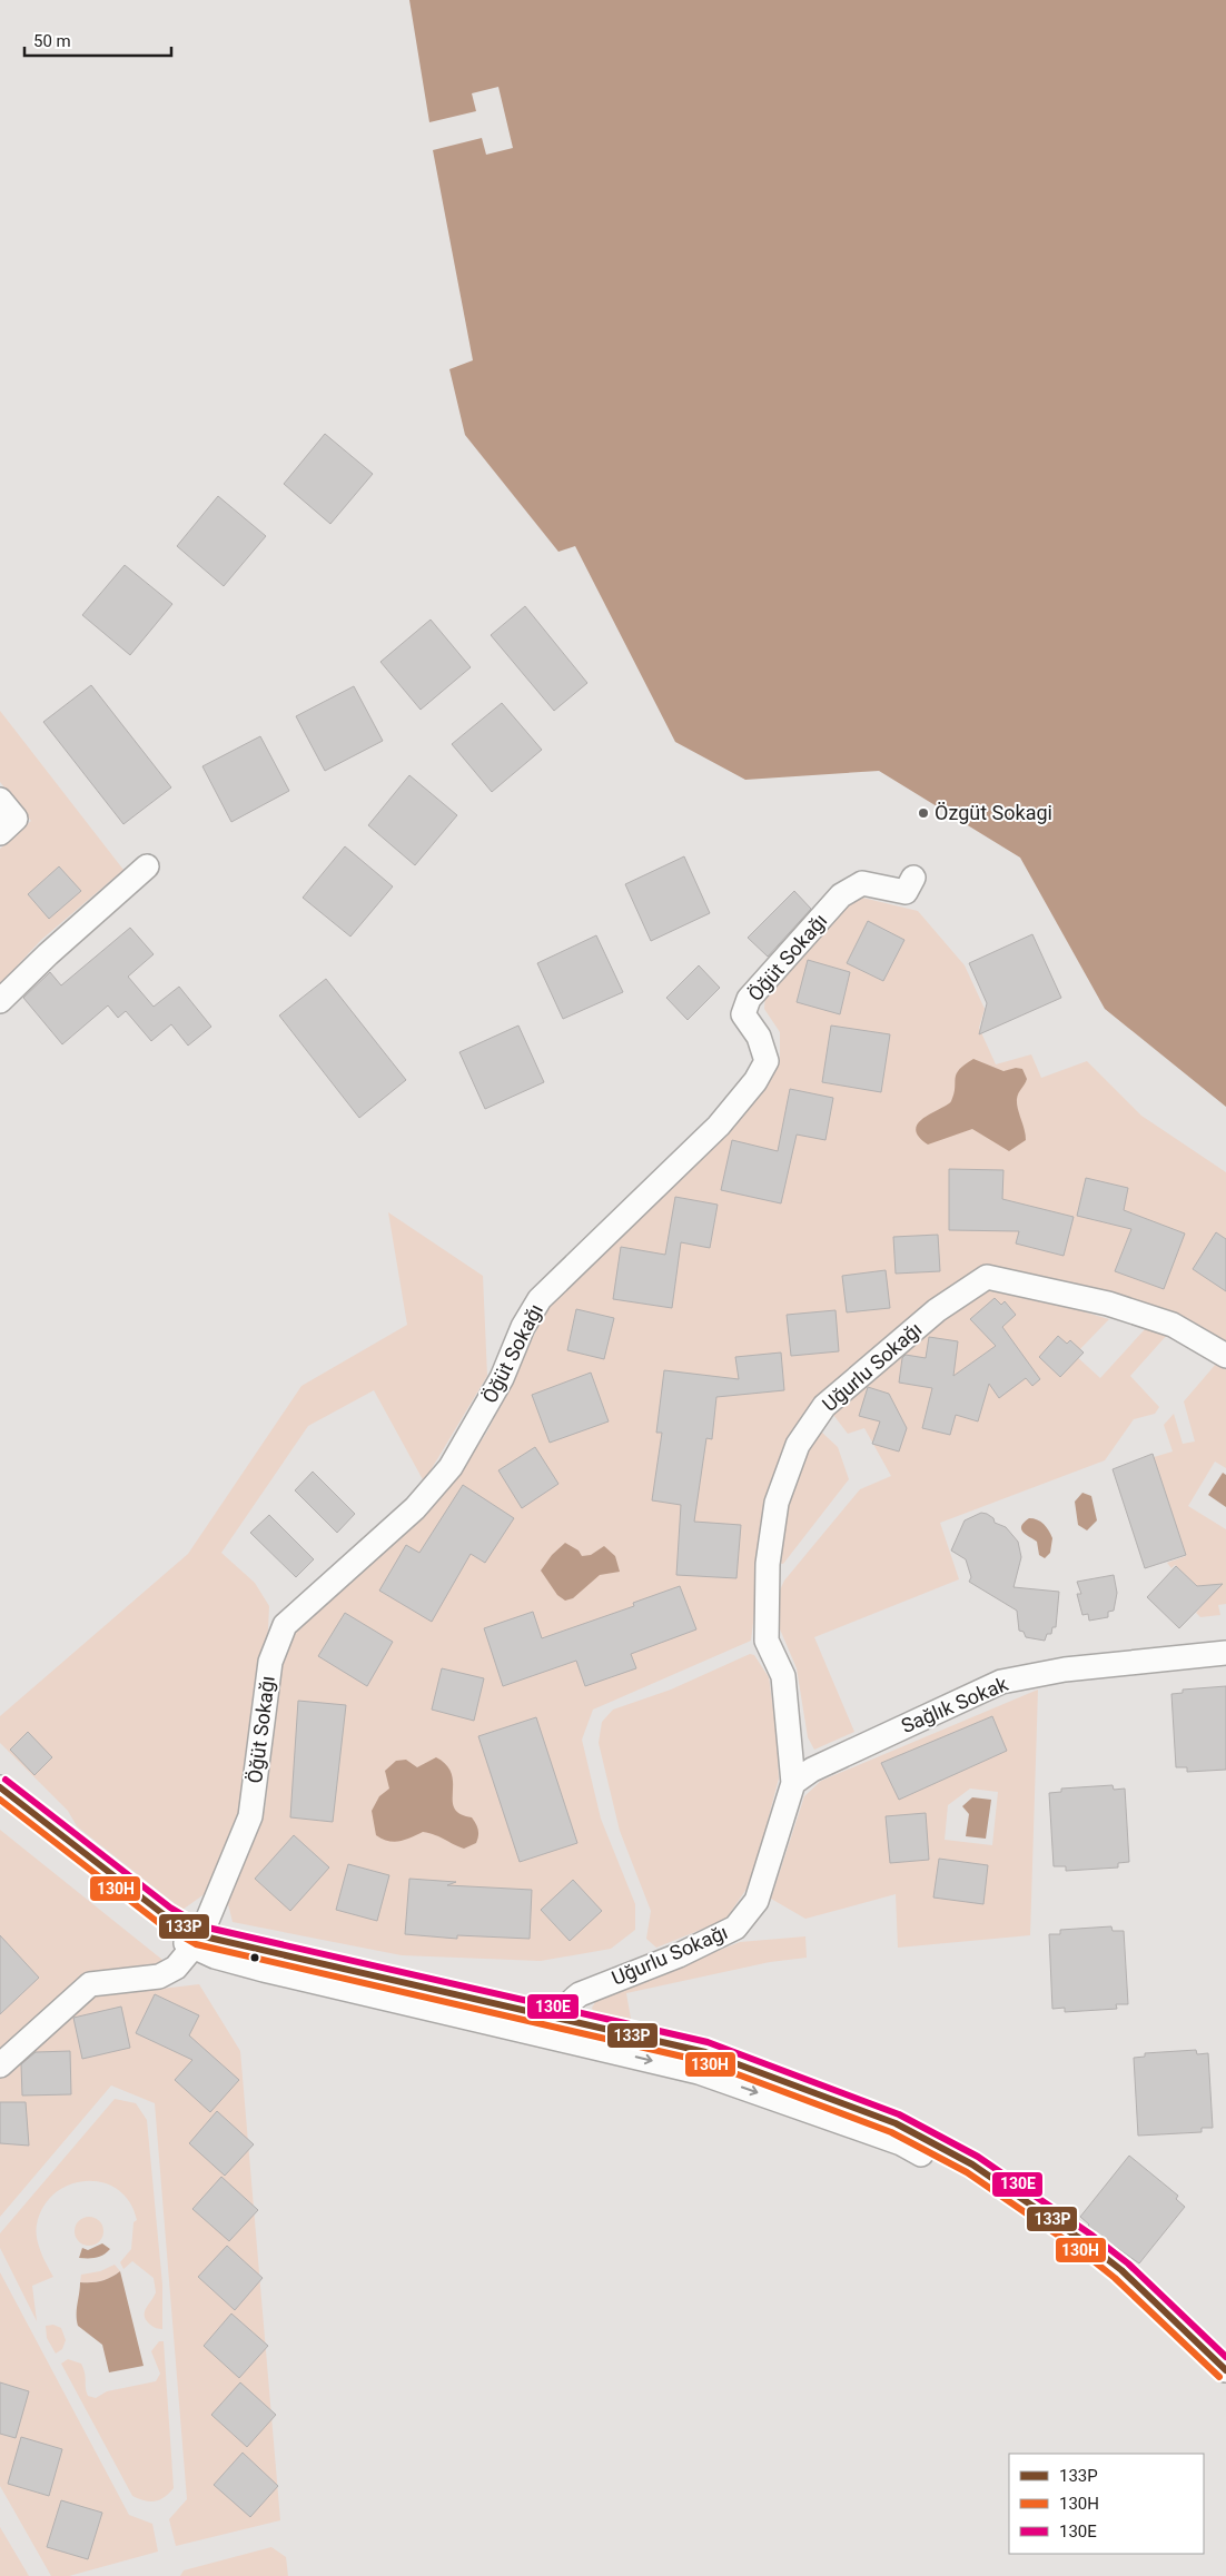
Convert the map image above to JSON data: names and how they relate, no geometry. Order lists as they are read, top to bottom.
{
  "streets": {
    "street": ["Öğüt Sokağı", "Uğurlu Sokağı", "Sağlık Sokak"]
  },
  "crossings": [
    ["Uğurlu Sokağı", "Sağlık Sokak"]
  ],
  "places": ["Özgüt Sokagi"],
  "lines": ["transit line 130E", "transit line 133P", "transit line 130H"],
  "legend": ["133P", "130H", "130E"],
  "scale_bar": "50 m"
}
